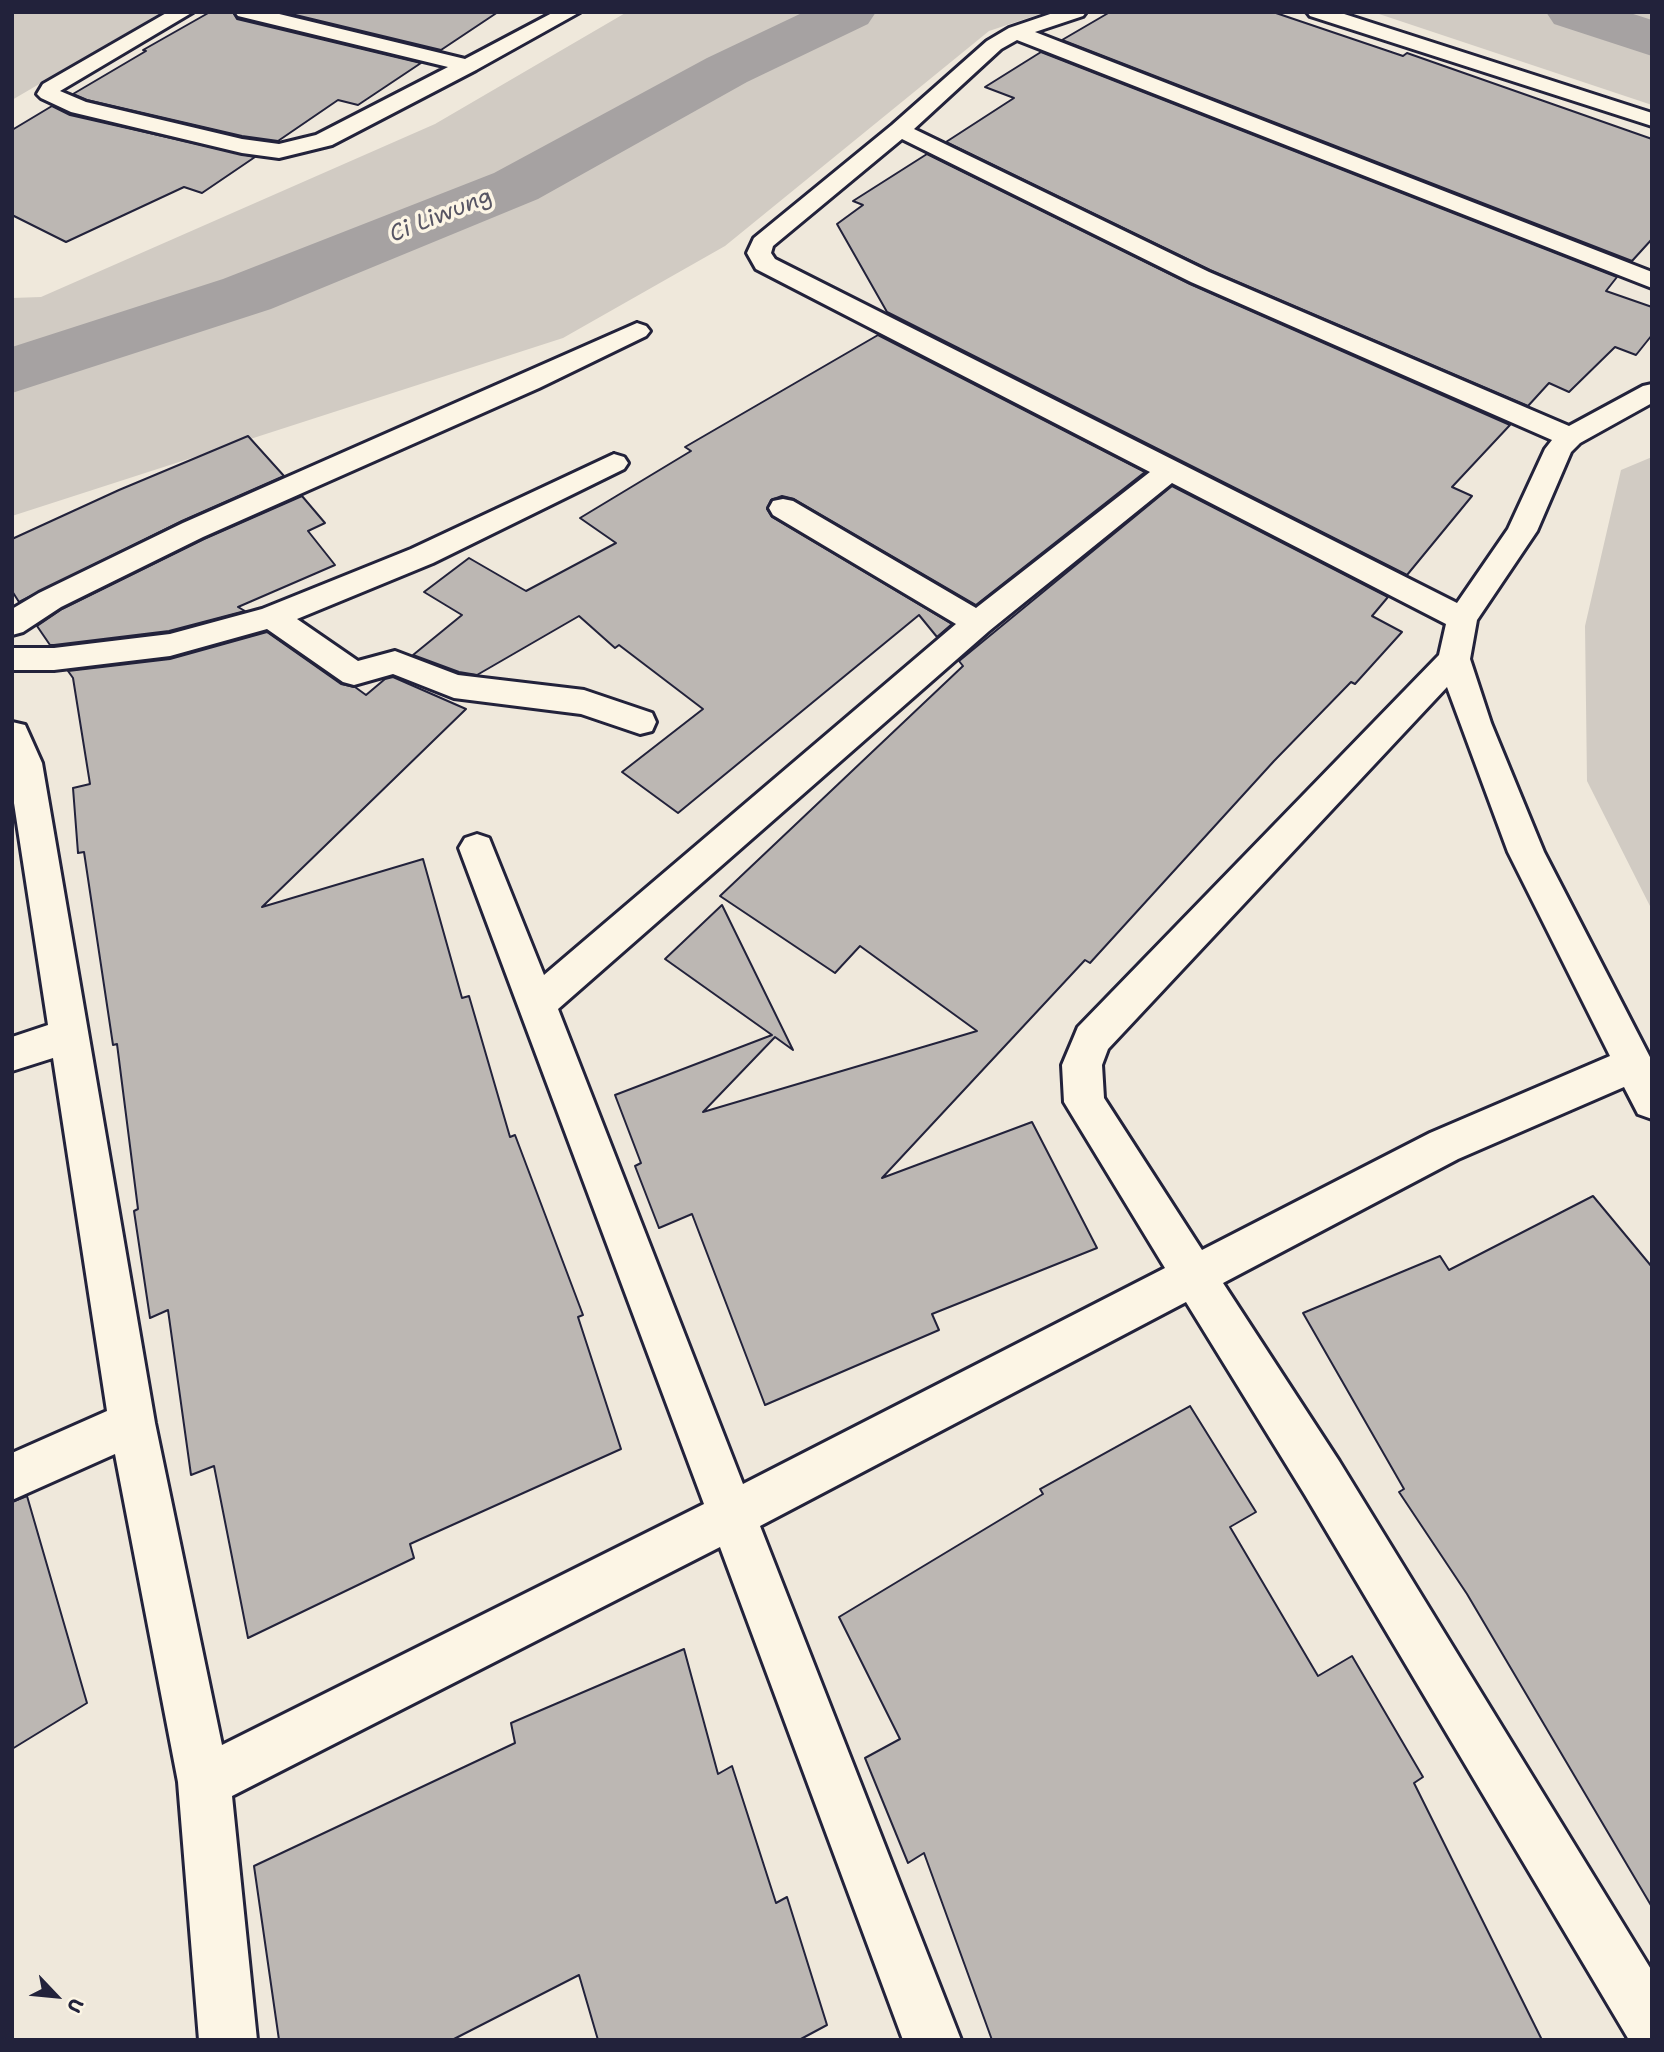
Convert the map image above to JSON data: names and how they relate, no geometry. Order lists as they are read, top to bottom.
{
  "water": ["Ci Liwung"],
  "north": "bottom right"
}
